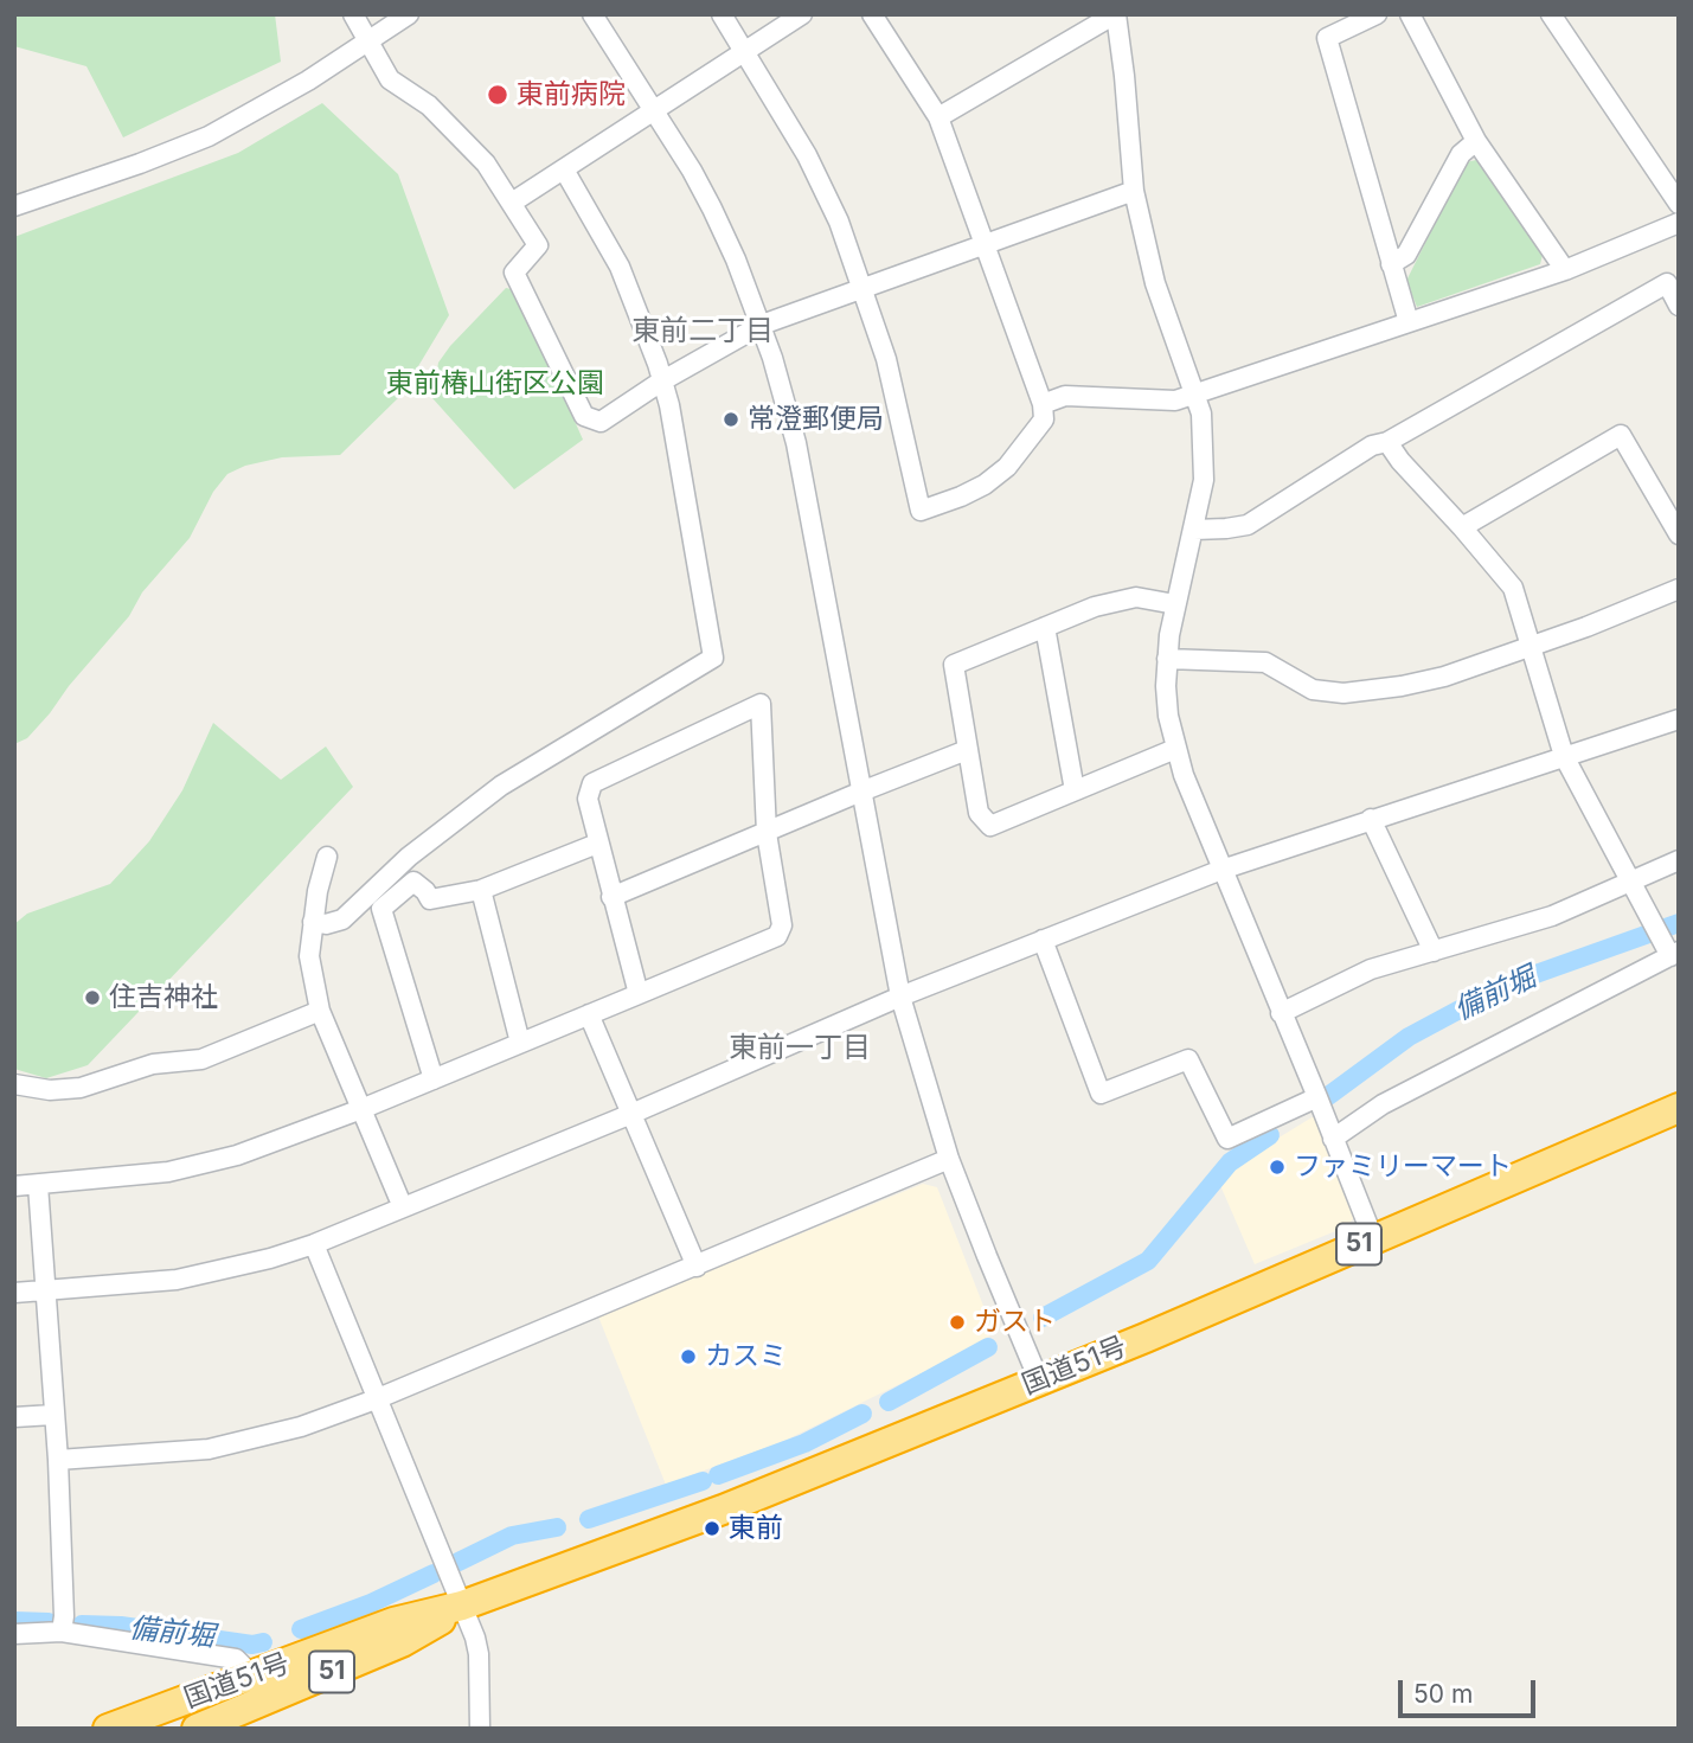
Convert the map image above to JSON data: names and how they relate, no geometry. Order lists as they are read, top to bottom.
{
  "streets": {
    "highway": ["51", "国道51号"]
  },
  "districts": ["東前二丁目", "東前一丁目"],
  "water": ["備前堀"],
  "parks": ["東前椿山街区公園"],
  "places": [
    "東前病院",
    "常澄郵便局",
    "住吉神社",
    "ファミリーマート",
    "ガスト",
    "カスミ",
    "東前"
  ],
  "scale_bar": "50 m"
}
